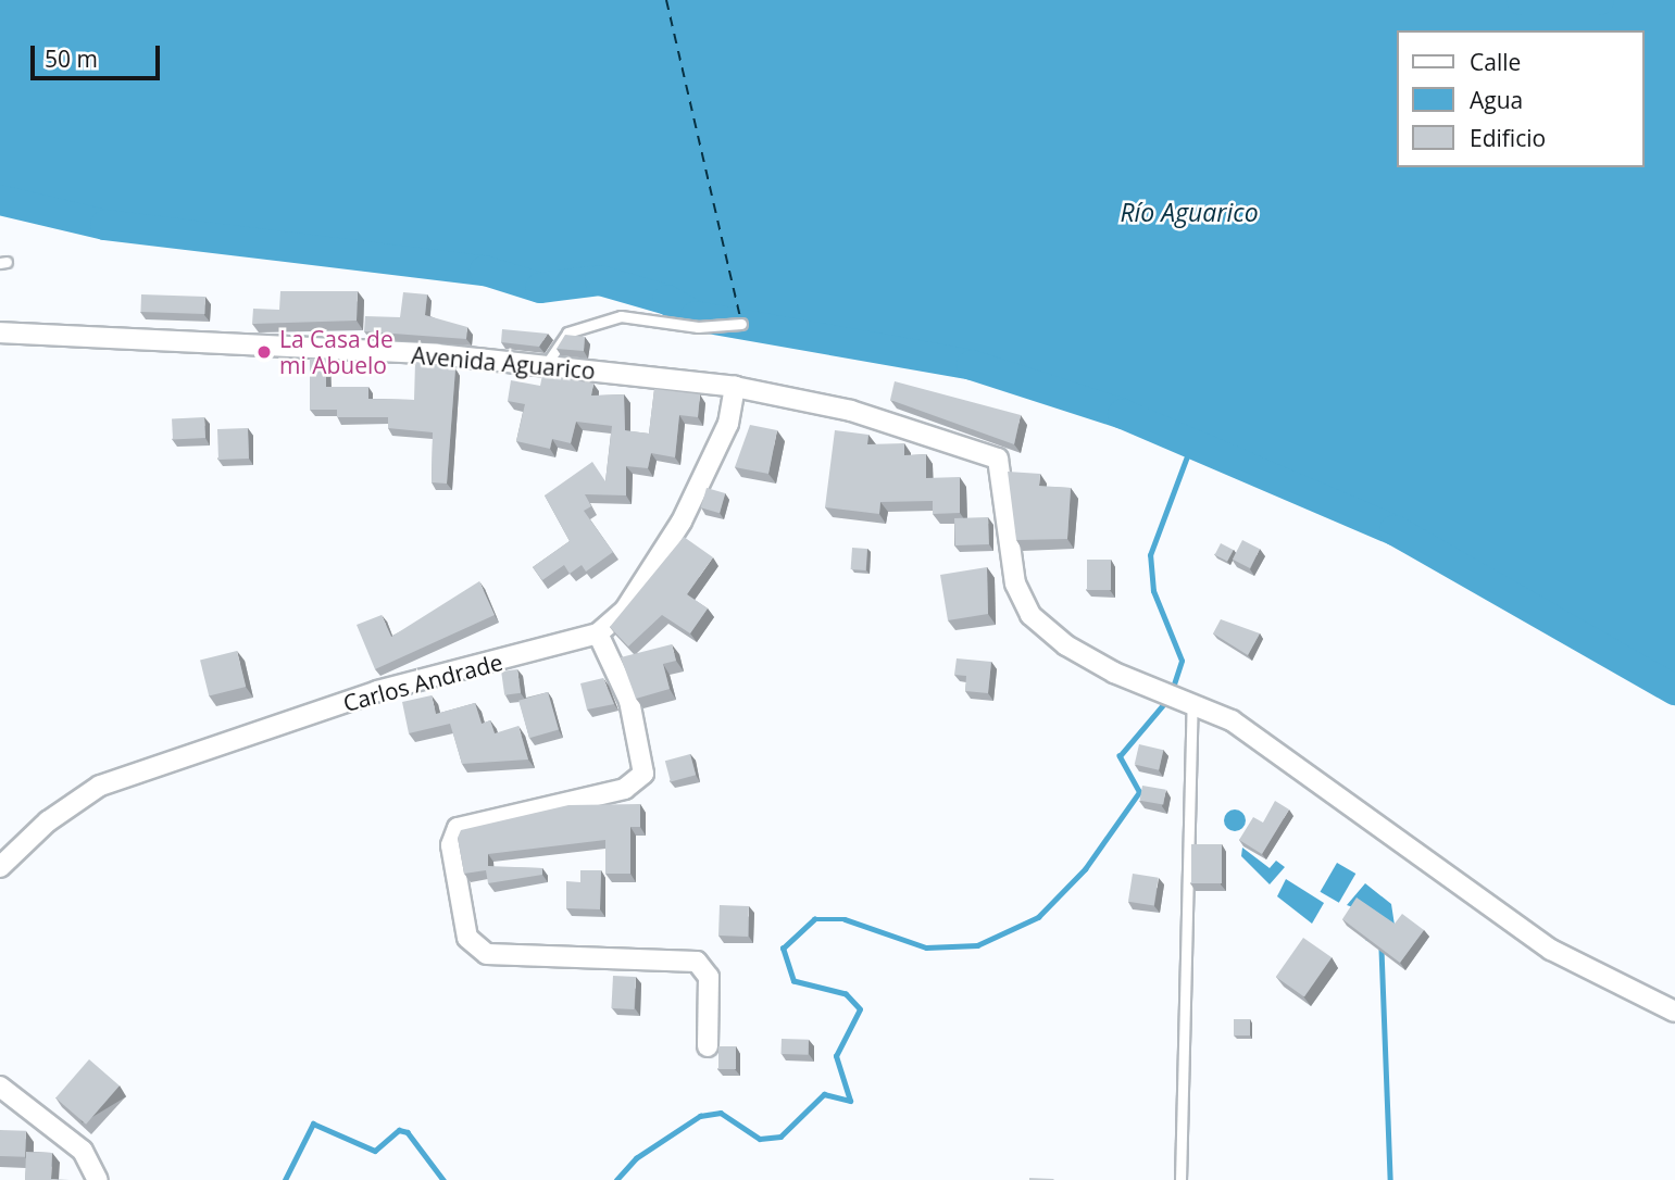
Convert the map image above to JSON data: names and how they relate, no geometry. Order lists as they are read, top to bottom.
{
  "streets": {
    "street": ["Avenida Aguarico", "Carlos Andrade"]
  },
  "water": ["Río Aguarico"],
  "places": ["La Casa de mi Abuelo"],
  "legend": ["Calle", "Agua", "Edificio"],
  "scale_bar": "50 m"
}
